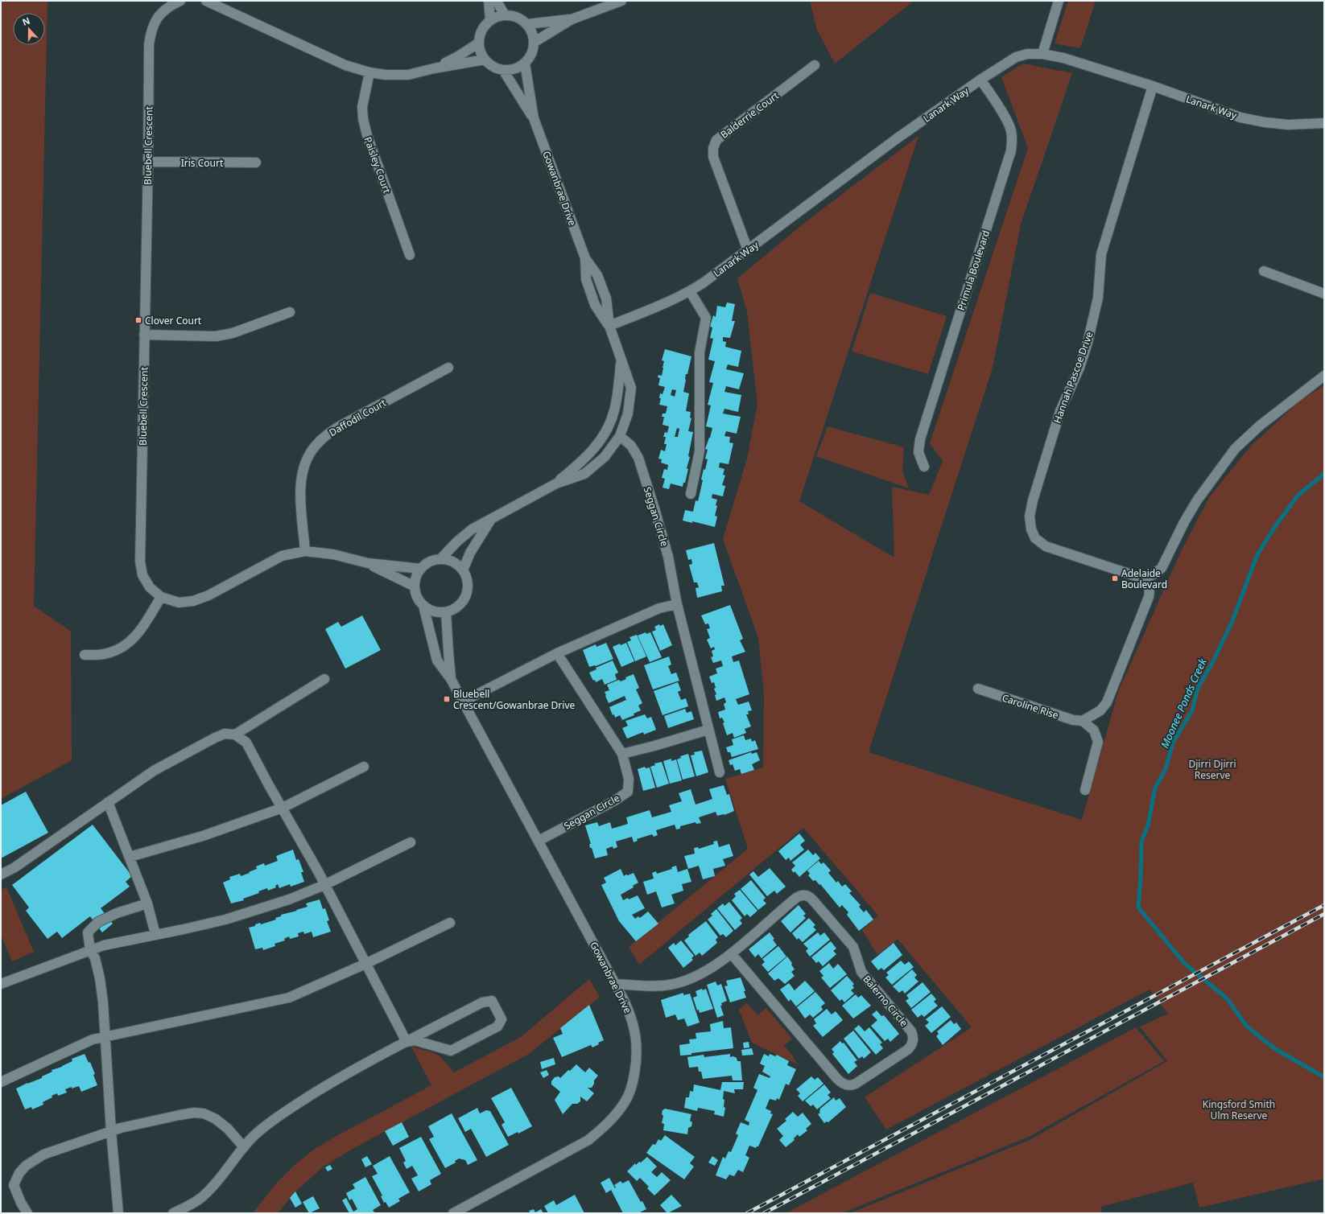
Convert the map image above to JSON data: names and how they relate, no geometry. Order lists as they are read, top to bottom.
{
  "streets": {
    "street": [
      "Lanark Way",
      "Balderrie Court",
      "Bluebell Crescent",
      "Iris Court",
      "Paisley Court",
      "Gowanbrae Drive",
      "Primula Boulevard",
      "Hannah Pascoe Drive",
      "Daffodil Court",
      "Seggan Circle",
      "Caroline Rise",
      "Balerno Circle"
    ]
  },
  "crossings": [
    ["Lanark Way", "Balderrie Court"],
    ["Lanark Way", "Gowanbrae Drive"],
    ["Lanark Way", "Primula Boulevard"],
    ["Lanark Way", "Hannah Pascoe Drive"],
    ["Bluebell Crescent", "Iris Court"],
    ["Bluebell Crescent", "Gowanbrae Drive"],
    ["Bluebell Crescent", "Daffodil Court"],
    ["Gowanbrae Drive", "Seggan Circle"],
    ["Gowanbrae Drive", "Balerno Circle"]
  ],
  "water": ["Moonee Ponds Creek"],
  "parks": ["Djirri Djirri Reserve", "Kingsford Smith Ulm Reserve"],
  "places": {
    "transit": ["Clover Court", "Adelaide Boulevard", "Bluebell Crescent/Gowanbrae Drive"]
  },
  "north": "top"
}
